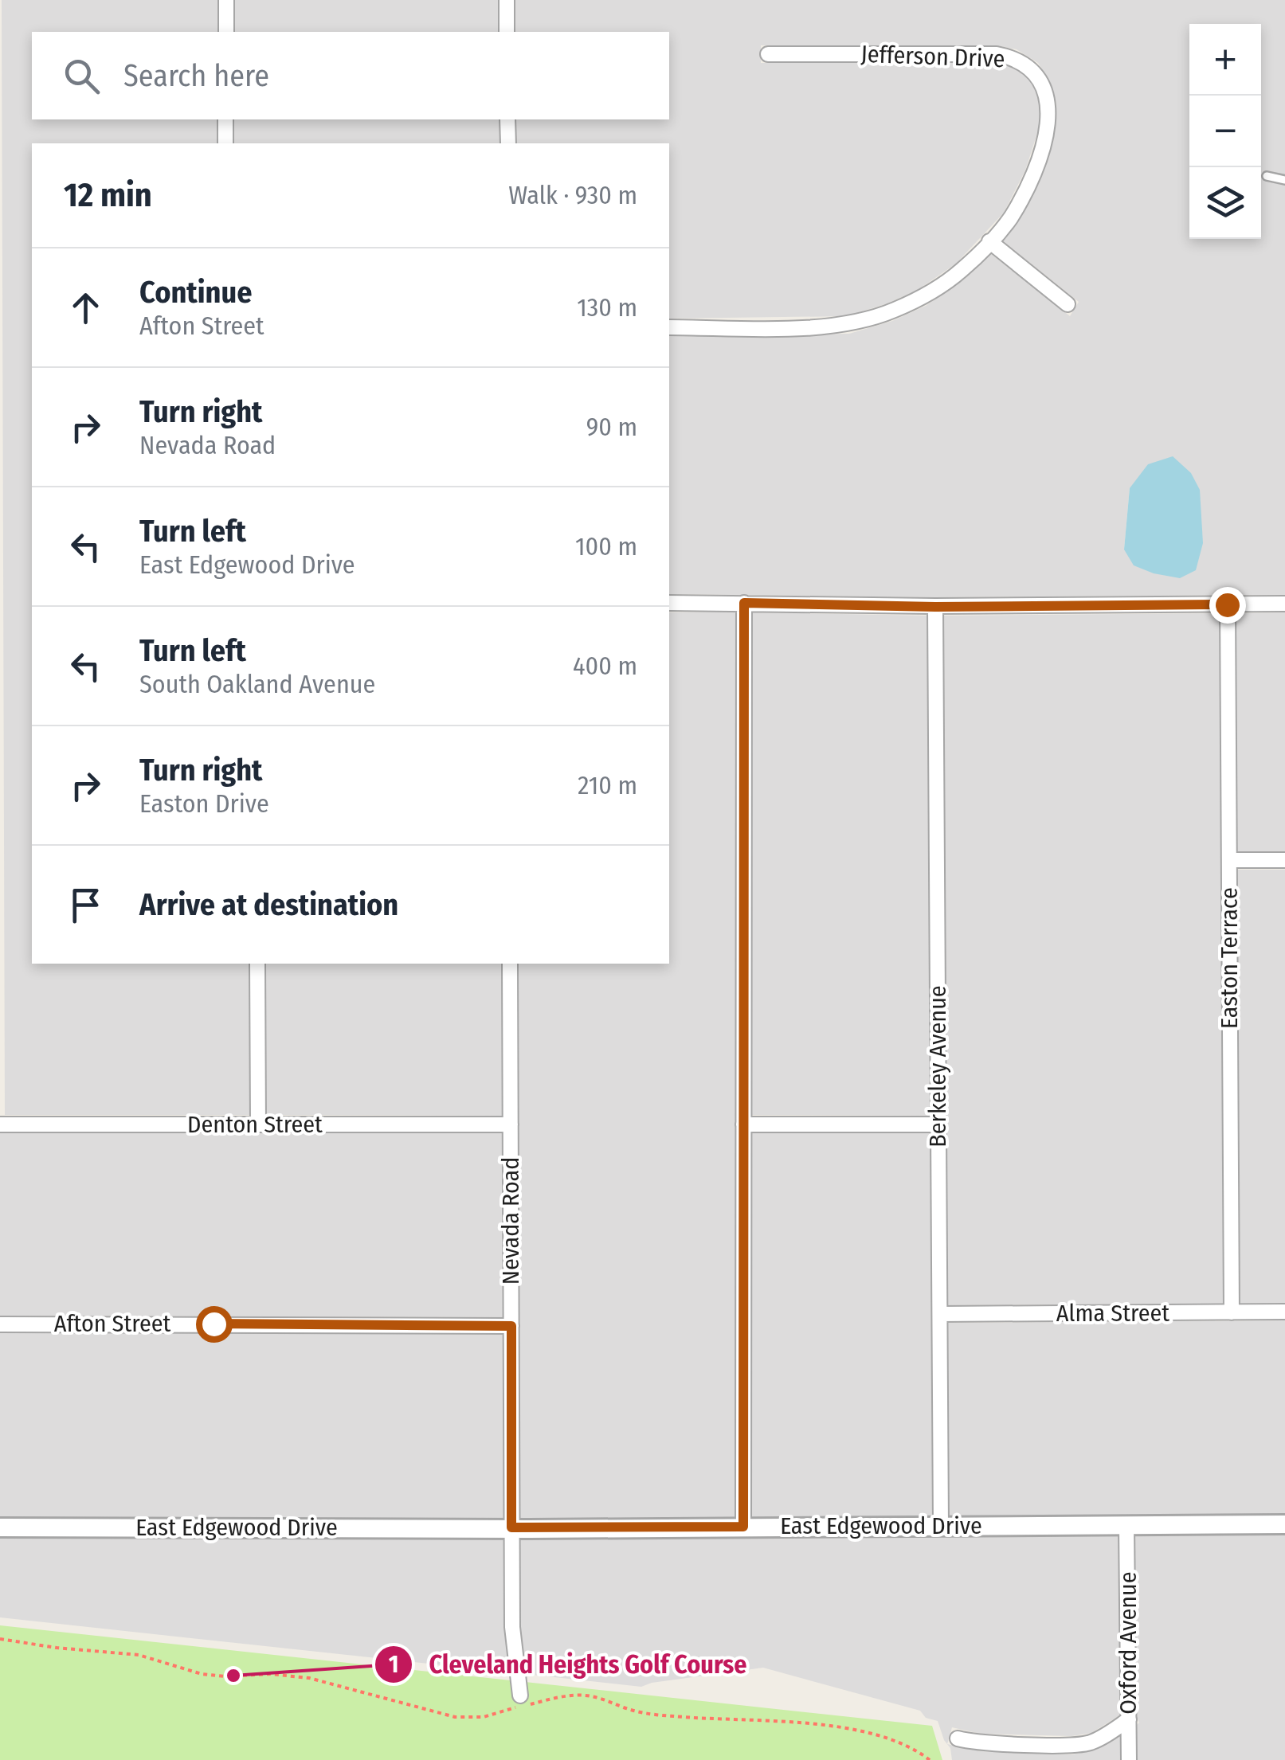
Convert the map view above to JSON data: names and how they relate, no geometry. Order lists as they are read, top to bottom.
{
  "streets": {
    "street": [
      "Jefferson Drive",
      "Easton Terrace",
      "Berkeley Avenue",
      "Denton Street",
      "Nevada Road",
      "Alma Street",
      "Afton Street",
      "East Edgewood Drive",
      "Oxford Avenue"
    ]
  },
  "crossings": [
    ["Easton Terrace", "Alma Street"],
    ["Berkeley Avenue", "Alma Street"],
    ["Berkeley Avenue", "East Edgewood Drive"],
    ["Denton Street", "Nevada Road"],
    ["Nevada Road", "Afton Street"],
    ["Nevada Road", "East Edgewood Drive"],
    ["East Edgewood Drive", "Oxford Avenue"]
  ],
  "places": ["Cleveland Heights Golf Course"],
  "page": {
    "map_buttons": ["+", "−"],
    "search": "Search here",
    "heading": ["12 min", "Walk · 930 m"],
    "list": [
      ["Continue", "Afton Street", "130 m"],
      ["Turn right", "Nevada Road", "90 m"],
      ["Turn left", "East Edgewood Drive", "100 m"],
      ["Turn left", "South Oakland Avenue", "400 m"],
      ["Turn right", "Easton Drive", "210 m"],
      "Arrive at destination"
    ]
  }
}
